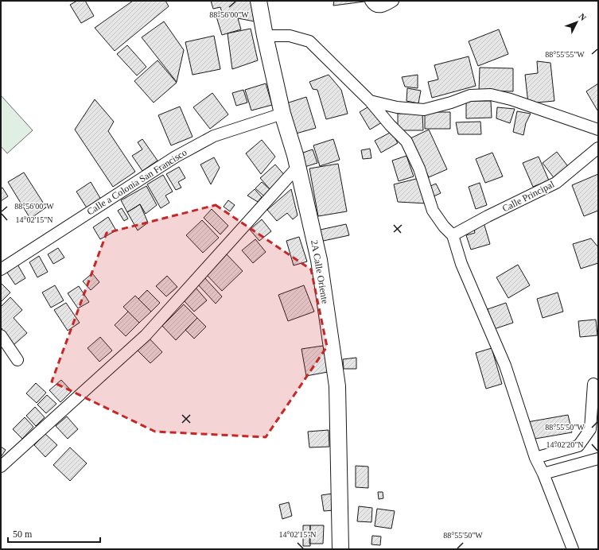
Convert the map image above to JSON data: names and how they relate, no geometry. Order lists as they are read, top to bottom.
{
  "streets": {
    "street": ["Calle a Colonia San Francisco", "Calle Principal", "2A Calle Oriente"]
  },
  "crossings": [
    ["Calle a Colonia San Francisco", "2A Calle Oriente"]
  ],
  "scale_bar": "50 m",
  "north": "top right",
  "coordinates": [
    "88°56'00\"W",
    "88°55'55\"W",
    "14°02'15\"N",
    "88°55'50\"W",
    "14°02'20\"N"
  ]
}
